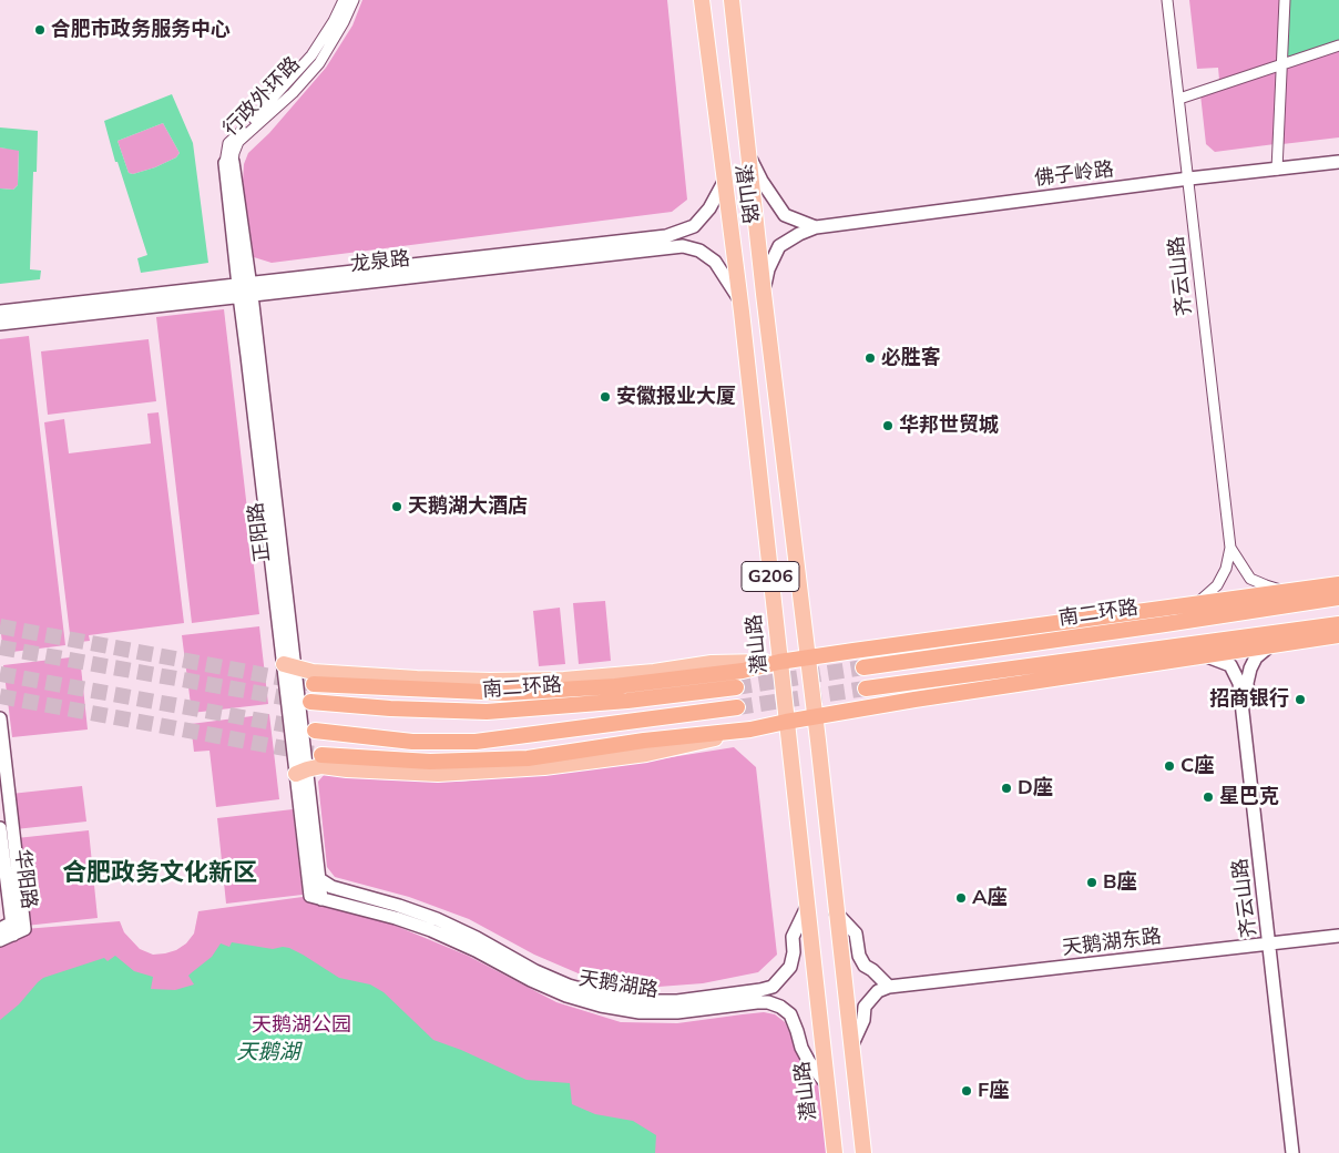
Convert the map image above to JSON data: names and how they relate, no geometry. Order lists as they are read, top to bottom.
{
  "streets": {
    "highway": ["南二环路"],
    "main road": ["潜山路", "G206"],
    "street": [
      "行政外环路",
      "佛子岭路",
      "龙泉路",
      "齐云山路",
      "正阳路",
      "华阳路",
      "天鹅湖东路",
      "天鹅湖路"
    ]
  },
  "crossings": [
    ["行政外环路", "正阳路"],
    ["佛子岭路", "齐云山路"],
    ["潜山路", "龙泉路"],
    ["潜山路", "天鹅湖路"],
    ["龙泉路", "正阳路"],
    ["齐云山路", "天鹅湖东路"],
    ["正阳路", "天鹅湖路"]
  ],
  "districts": ["合肥政务文化新区"],
  "water": ["天鹅湖"],
  "parks": ["天鹅湖公园"],
  "places": [
    "合肥市政务服务中心",
    "必胜客",
    "安徽报业大厦",
    "华邦世贸城",
    "天鹅湖大酒店",
    "招商银行",
    "C座",
    "D座",
    "星巴克",
    "B座",
    "A座",
    "F座"
  ]
}
